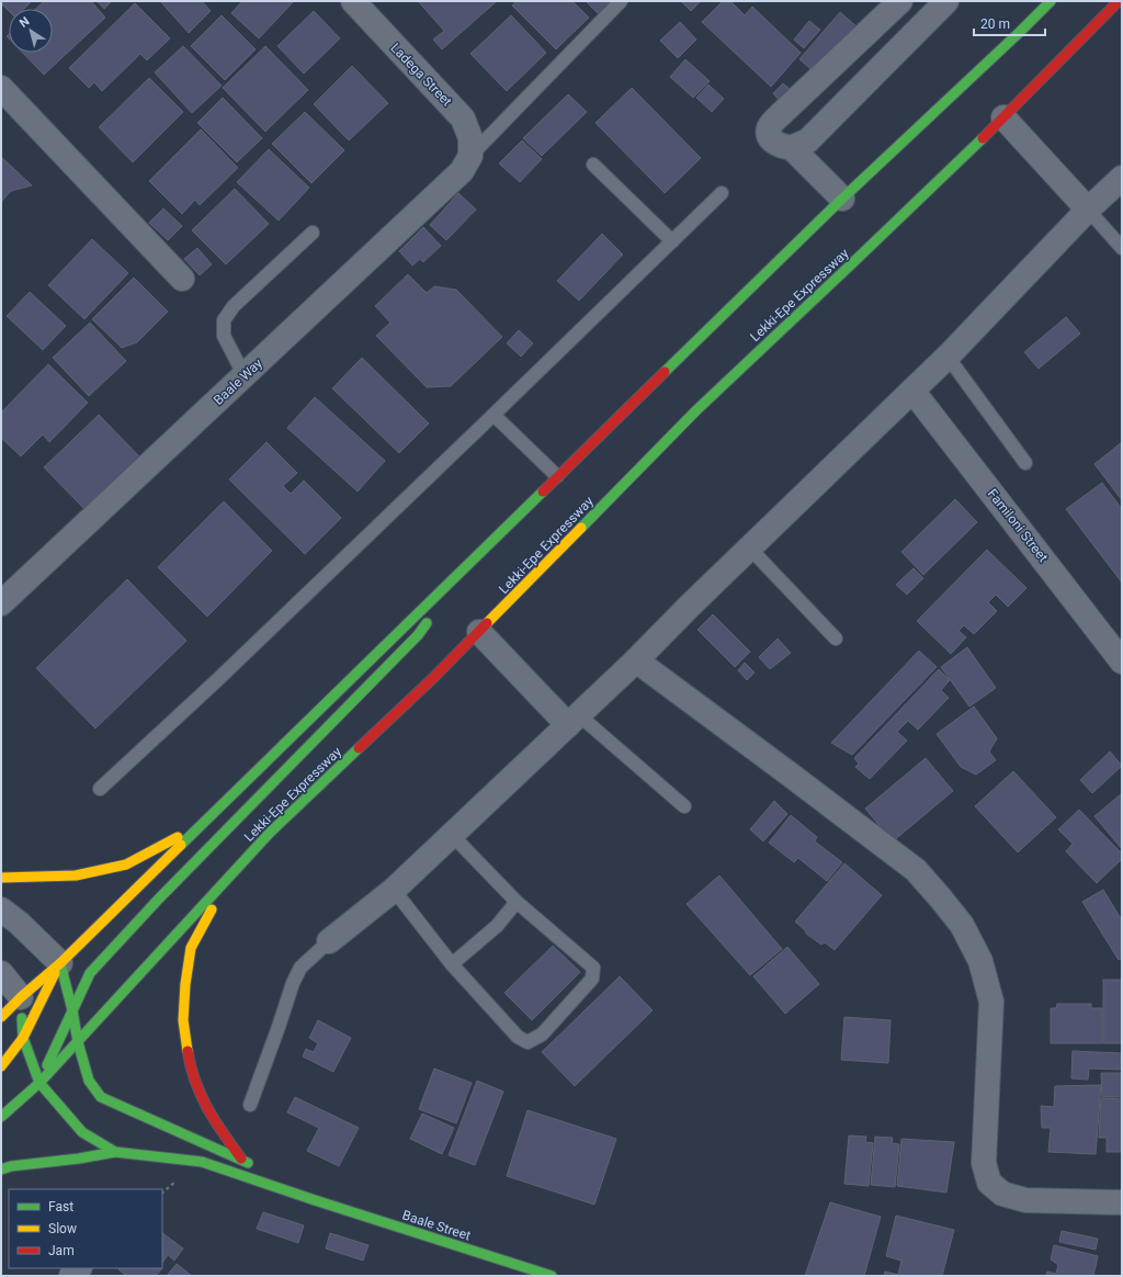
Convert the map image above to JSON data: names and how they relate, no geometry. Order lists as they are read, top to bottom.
{
  "streets": {
    "main road": ["Lekki-Epe Expressway", "Baale Street"],
    "street": ["Ladega Street", "Baale Way", "Familoni Street"]
  },
  "crossings": [
    ["Ladega Street", "Baale Way"]
  ],
  "legend": ["Fast", "Slow", "Jam"],
  "scale_bar": "20 m",
  "north": "top left"
}
